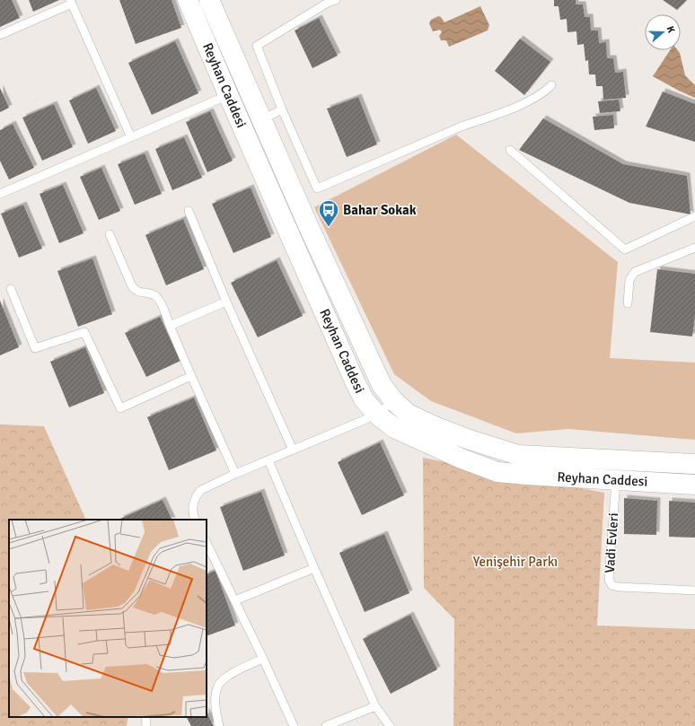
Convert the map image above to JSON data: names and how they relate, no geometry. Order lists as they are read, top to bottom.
{
  "streets": {
    "main road": ["Reyhan Caddesi"],
    "lane": ["Vadi Evleri"]
  },
  "crossings": [
    ["Reyhan Caddesi", "Vadi Evleri"]
  ],
  "parks": ["Yenişehir Parkı"],
  "places": {
    "bus stop": ["Bahar Sokak"]
  },
  "north": "right"
}
